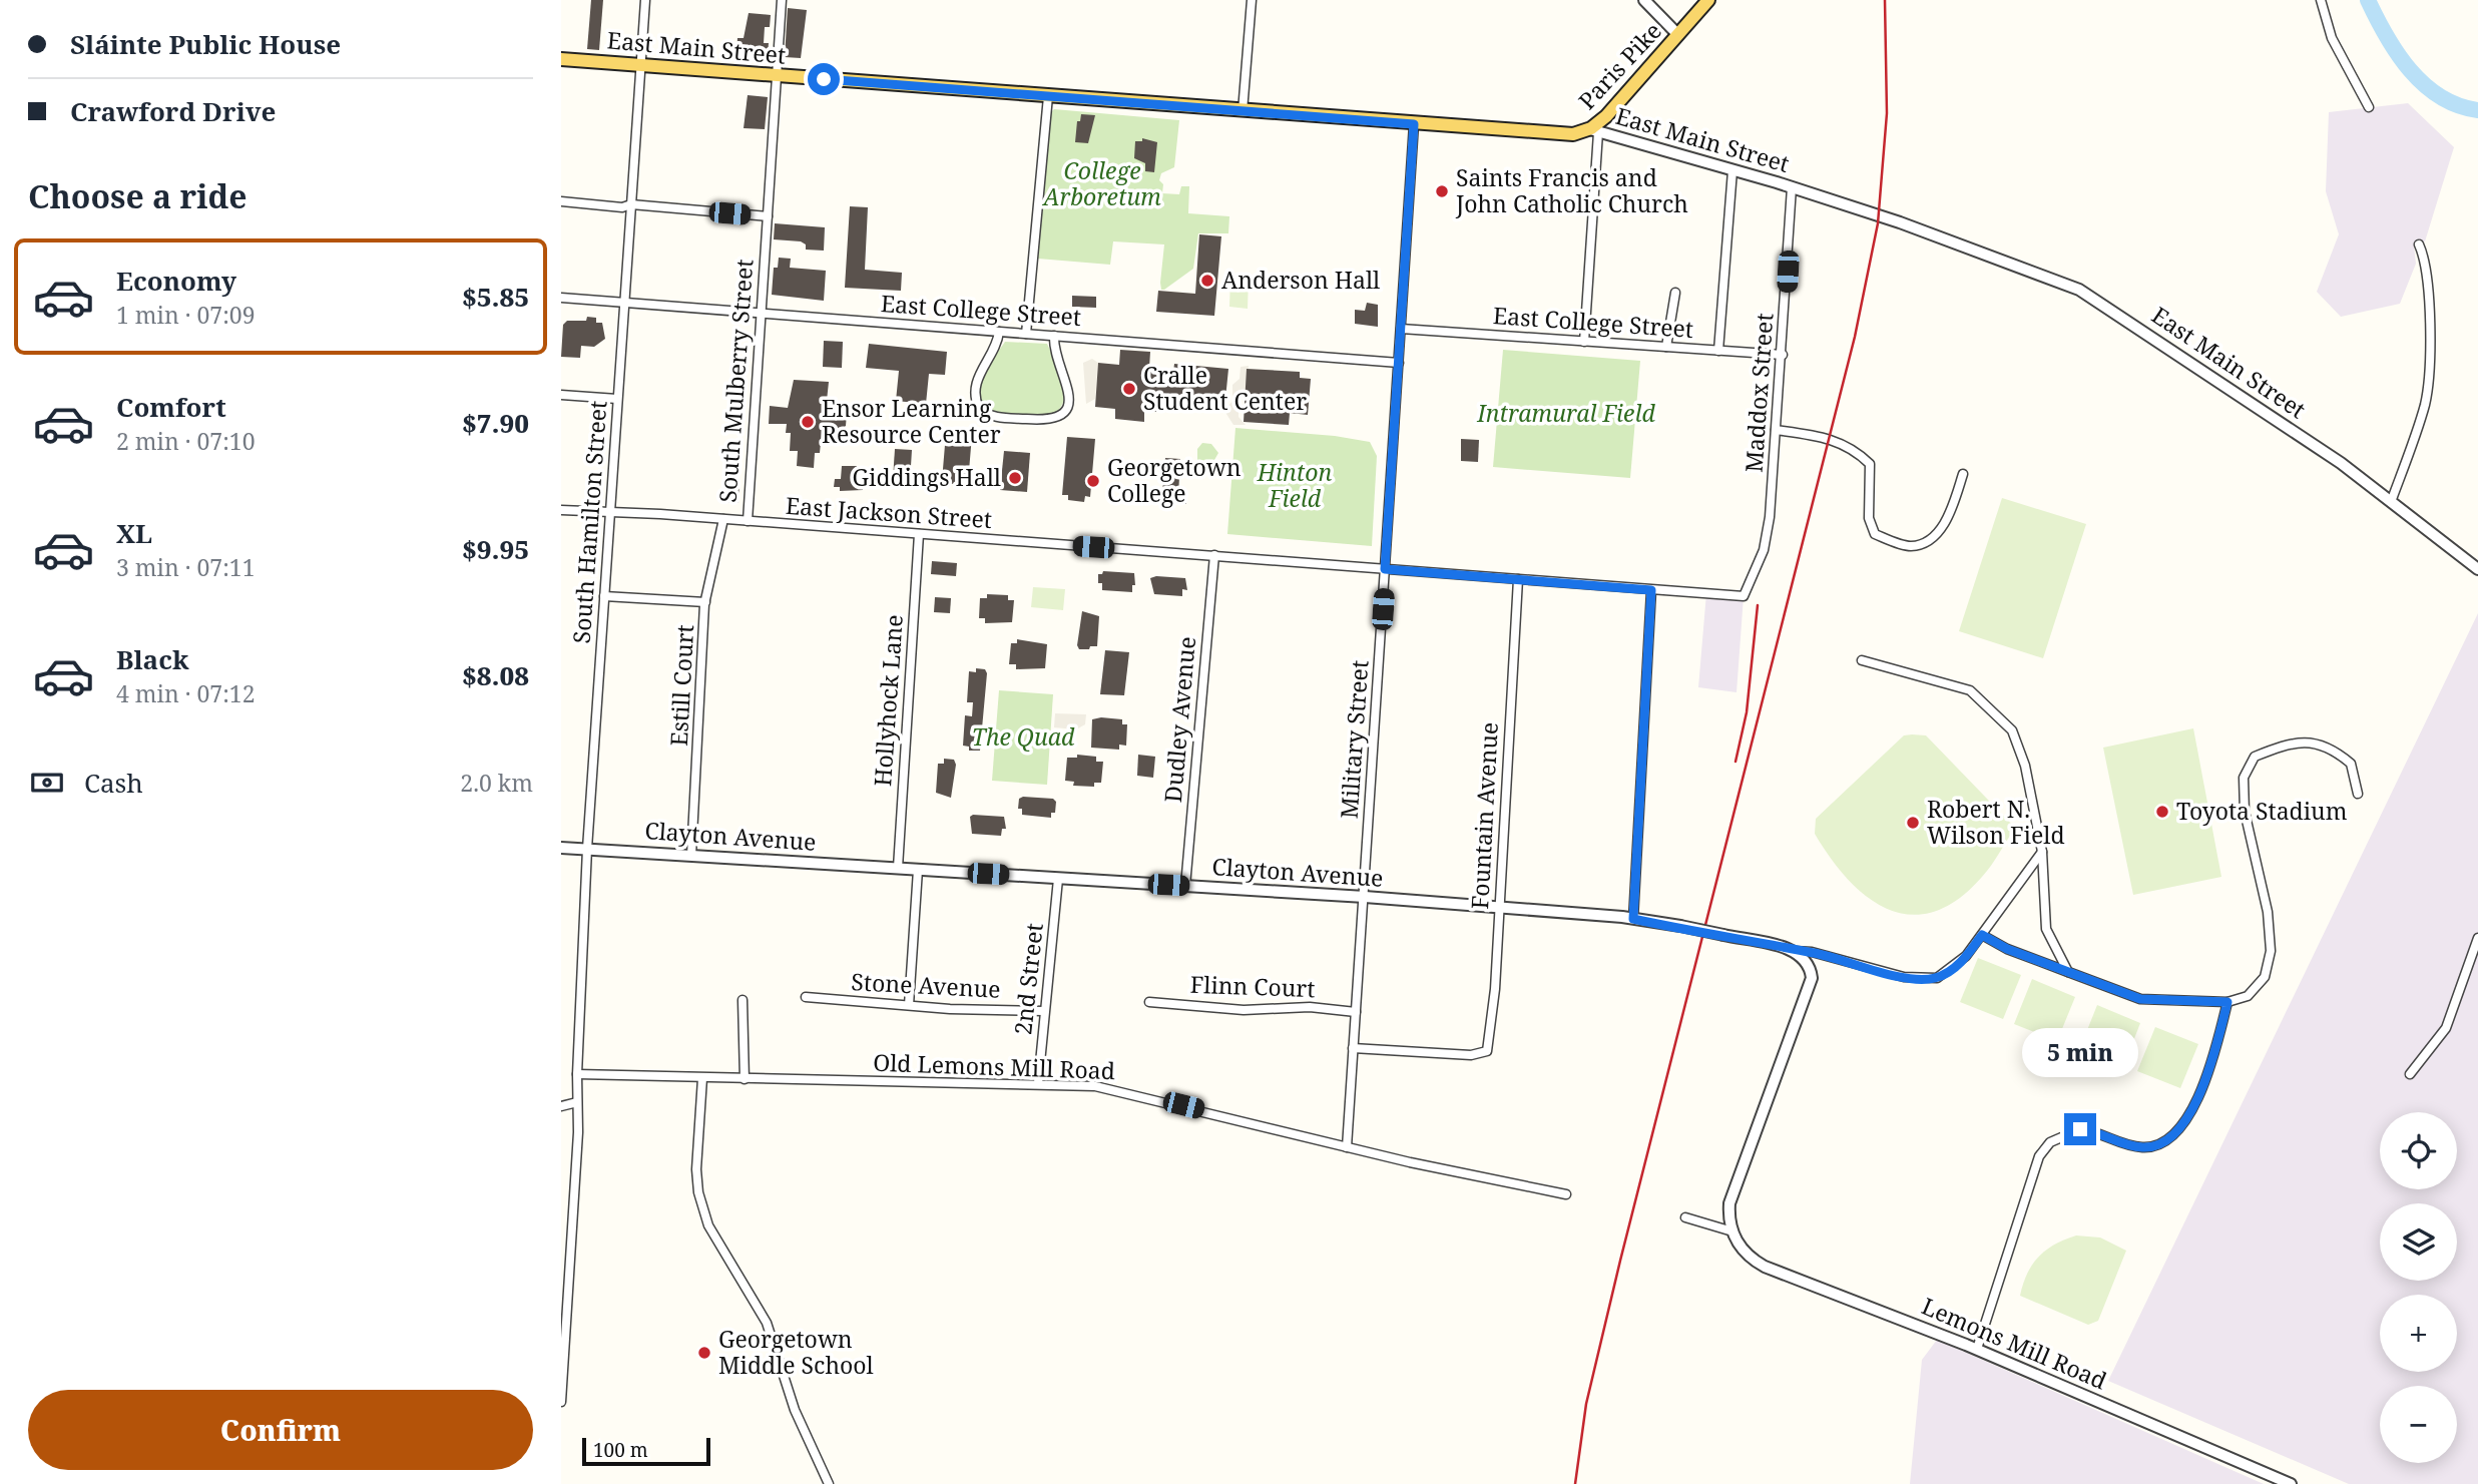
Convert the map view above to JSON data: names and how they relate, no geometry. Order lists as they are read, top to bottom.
{
  "streets": {
    "main road": ["East Main Street", "Paris Pike"],
    "street": [
      "East College Street",
      "South Mulberry Street",
      "Maddox Street",
      "East Jackson Street",
      "South Hamilton Street",
      "Estill Court",
      "Hollyhock Lane",
      "Dudley Avenue",
      "Military Street",
      "Fountain Avenue",
      "Clayton Avenue",
      "2nd Street",
      "Stone Avenue",
      "Flinn Court",
      "Old Lemons Mill Road",
      "Lemons Mill Road"
    ]
  },
  "crossings": [
    ["East Main Street", "Paris Pike"],
    ["East Main Street", "South Mulberry Street"],
    ["East Main Street", "Maddox Street"],
    ["East Main Street", "South Hamilton Street"],
    ["East Main Street", "Military Street"],
    ["East College Street", "South Mulberry Street"],
    ["East College Street", "Maddox Street"],
    ["East College Street", "South Hamilton Street"],
    ["East College Street", "Military Street"],
    ["South Mulberry Street", "East Jackson Street"],
    ["Maddox Street", "East Jackson Street"],
    ["East Jackson Street", "South Hamilton Street"],
    ["East Jackson Street", "Estill Court"],
    ["East Jackson Street", "Hollyhock Lane"],
    ["East Jackson Street", "Dudley Avenue"],
    ["East Jackson Street", "Military Street"],
    ["East Jackson Street", "Fountain Avenue"],
    ["South Hamilton Street", "Clayton Avenue"],
    ["South Hamilton Street", "Old Lemons Mill Road"],
    ["Estill Court", "Clayton Avenue"],
    ["Hollyhock Lane", "Clayton Avenue"],
    ["Dudley Avenue", "Clayton Avenue"],
    ["Military Street", "Fountain Avenue"],
    ["Military Street", "Clayton Avenue"],
    ["Military Street", "Flinn Court"],
    ["Military Street", "Old Lemons Mill Road"],
    ["Fountain Avenue", "Clayton Avenue"],
    ["Clayton Avenue", "2nd Street"],
    ["2nd Street", "Stone Avenue"],
    ["2nd Street", "Old Lemons Mill Road"]
  ],
  "parks": [
    "College Arboretum",
    "Intramural Field",
    "Hinton Field",
    "The Quad"
  ],
  "places": [
    "Saints Francis and John Catholic Church",
    "Anderson Hall",
    "Cralle Student Center",
    "Ensor Learning Resource Center",
    "Giddings Hall",
    "Georgetown College",
    "Toyota Stadium",
    "Robert N. Wilson Field",
    "Georgetown Middle School"
  ],
  "scale_bar": "100 m",
  "page": {
    "banner": ["Sláinte Public House", "Crawford Drive"],
    "heading": "Choose a ride",
    "list": [
      {
        "name": "Economy",
        "note": "1 min · 07:09",
        "value": "$5.85"
      },
      {
        "name": "Comfort",
        "note": "2 min · 07:10",
        "value": "$7.90"
      },
      {
        "name": "XL",
        "note": "3 min · 07:11",
        "value": "$9.95"
      },
      {
        "name": "Black",
        "note": "4 min · 07:12",
        "value": "$8.08"
      }
    ],
    "pay": ["Cash", "2.0 km"],
    "bubble": "5 min",
    "map_buttons": ["+", "−"],
    "buttons": "Confirm",
    "scale": "100 m"
  }
}
